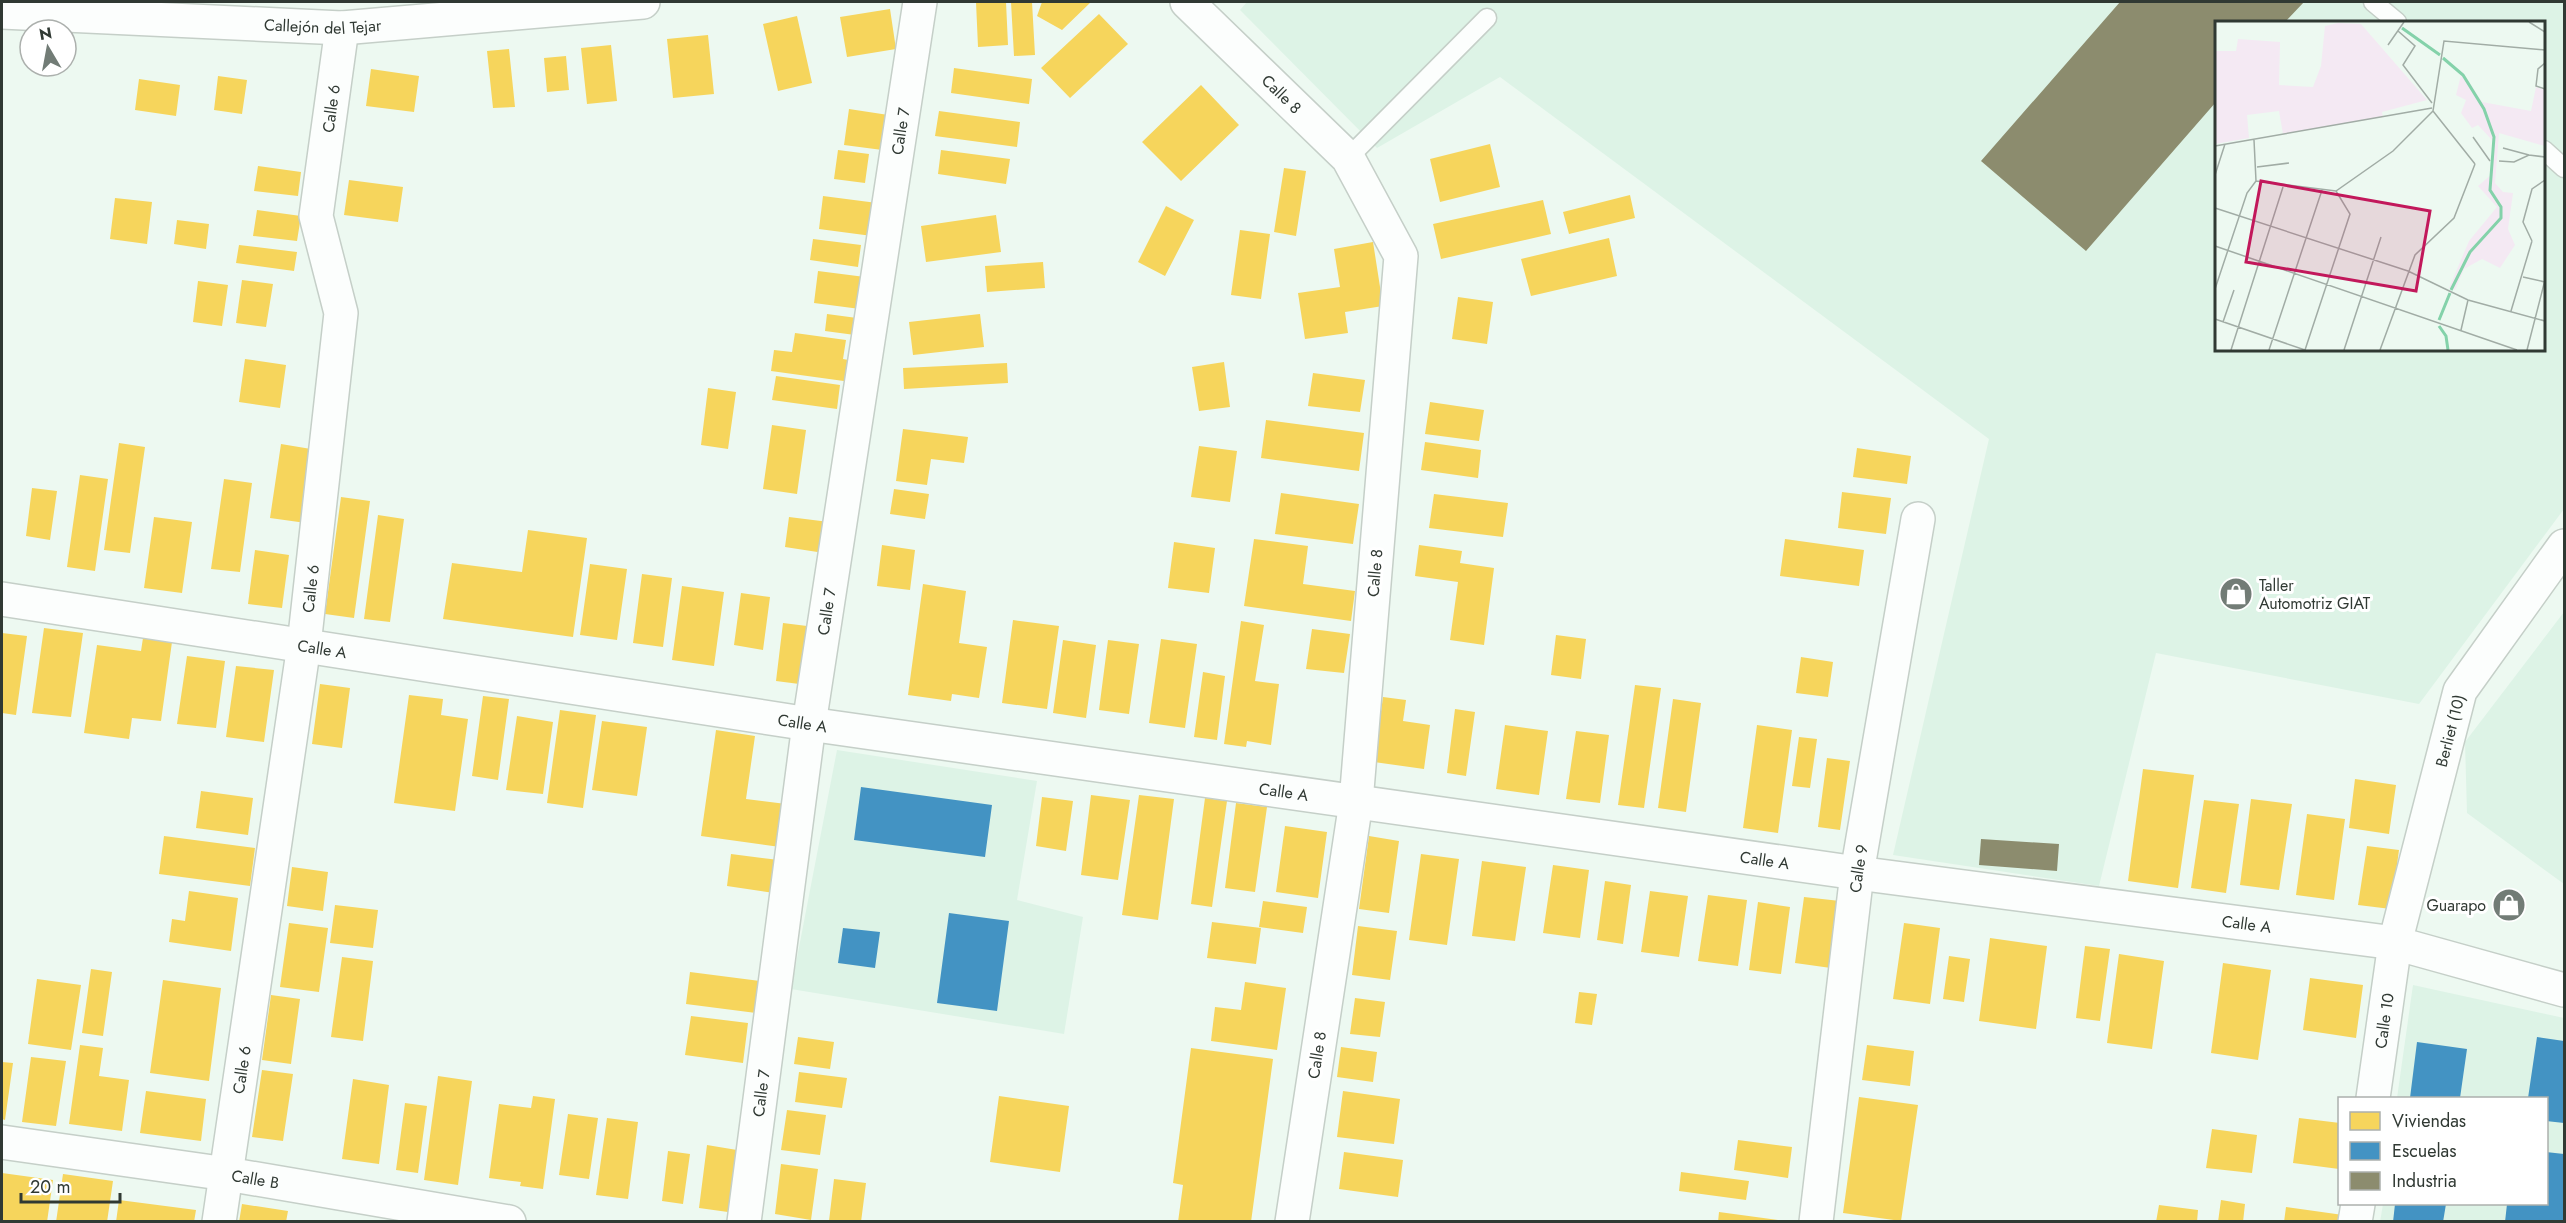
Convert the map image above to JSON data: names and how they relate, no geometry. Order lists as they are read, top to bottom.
{
  "streets": {
    "street": [
      "Callejón del Tejar",
      "Calle 8",
      "Calle 6",
      "Calle 7",
      "Calle A",
      "Berliet (10)",
      "Calle 9",
      "Calle 10",
      "Calle B"
    ]
  },
  "crossings": [
    ["Callejón del Tejar", "Calle 6"],
    ["Calle 8", "Calle A"],
    ["Calle 6", "Calle A"],
    ["Calle 6", "Calle B"],
    ["Calle 7", "Calle A"],
    ["Calle A", "Berliet (10)"],
    ["Calle A", "Calle 9"],
    ["Calle A", "Calle 10"],
    ["Berliet (10)", "Calle 10"]
  ],
  "places": {
    "shop": ["Taller Automotriz GIAT", "Guarapo"]
  },
  "legend": ["Viviendas", "Escuelas", "Industria"],
  "scale_bar": "20 m",
  "north": "top"
}
